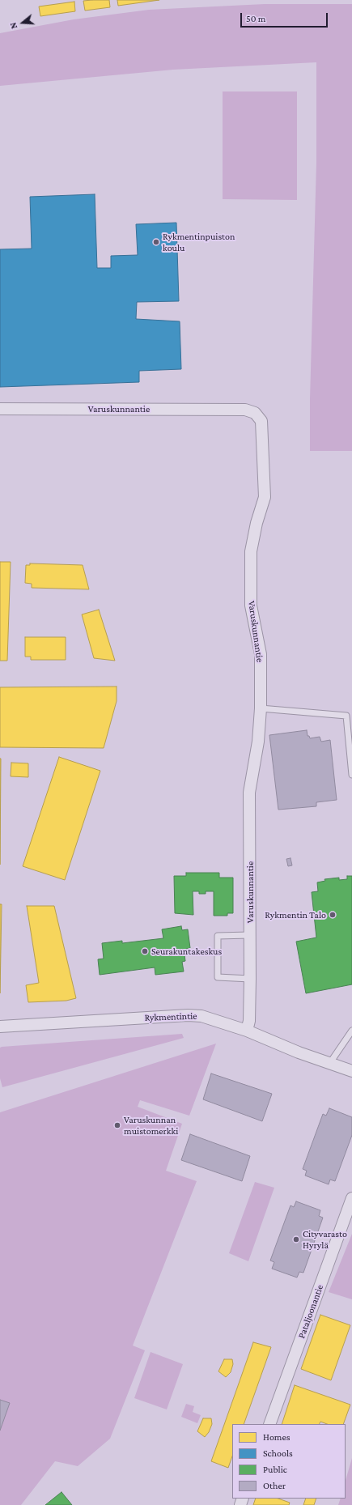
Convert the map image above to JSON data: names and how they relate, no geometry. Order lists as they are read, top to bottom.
{
  "streets": {
    "street": ["Varuskunnantie", "Rykmentintie", "Pataljoonantie"]
  },
  "crossings": [
    ["Varuskunnantie", "Rykmentintie"]
  ],
  "places": [
    "Rykmentinpuiston koulu",
    "Rykmentin Talo",
    "Seurakuntakeskus",
    "Varuskunnan muistomerkki",
    "Cityvarasto Hyrylä"
  ],
  "legend": [
    "Homes",
    "Schools",
    "Public",
    "Other"
  ],
  "scale_bar": "50 m",
  "north": "left"
}
